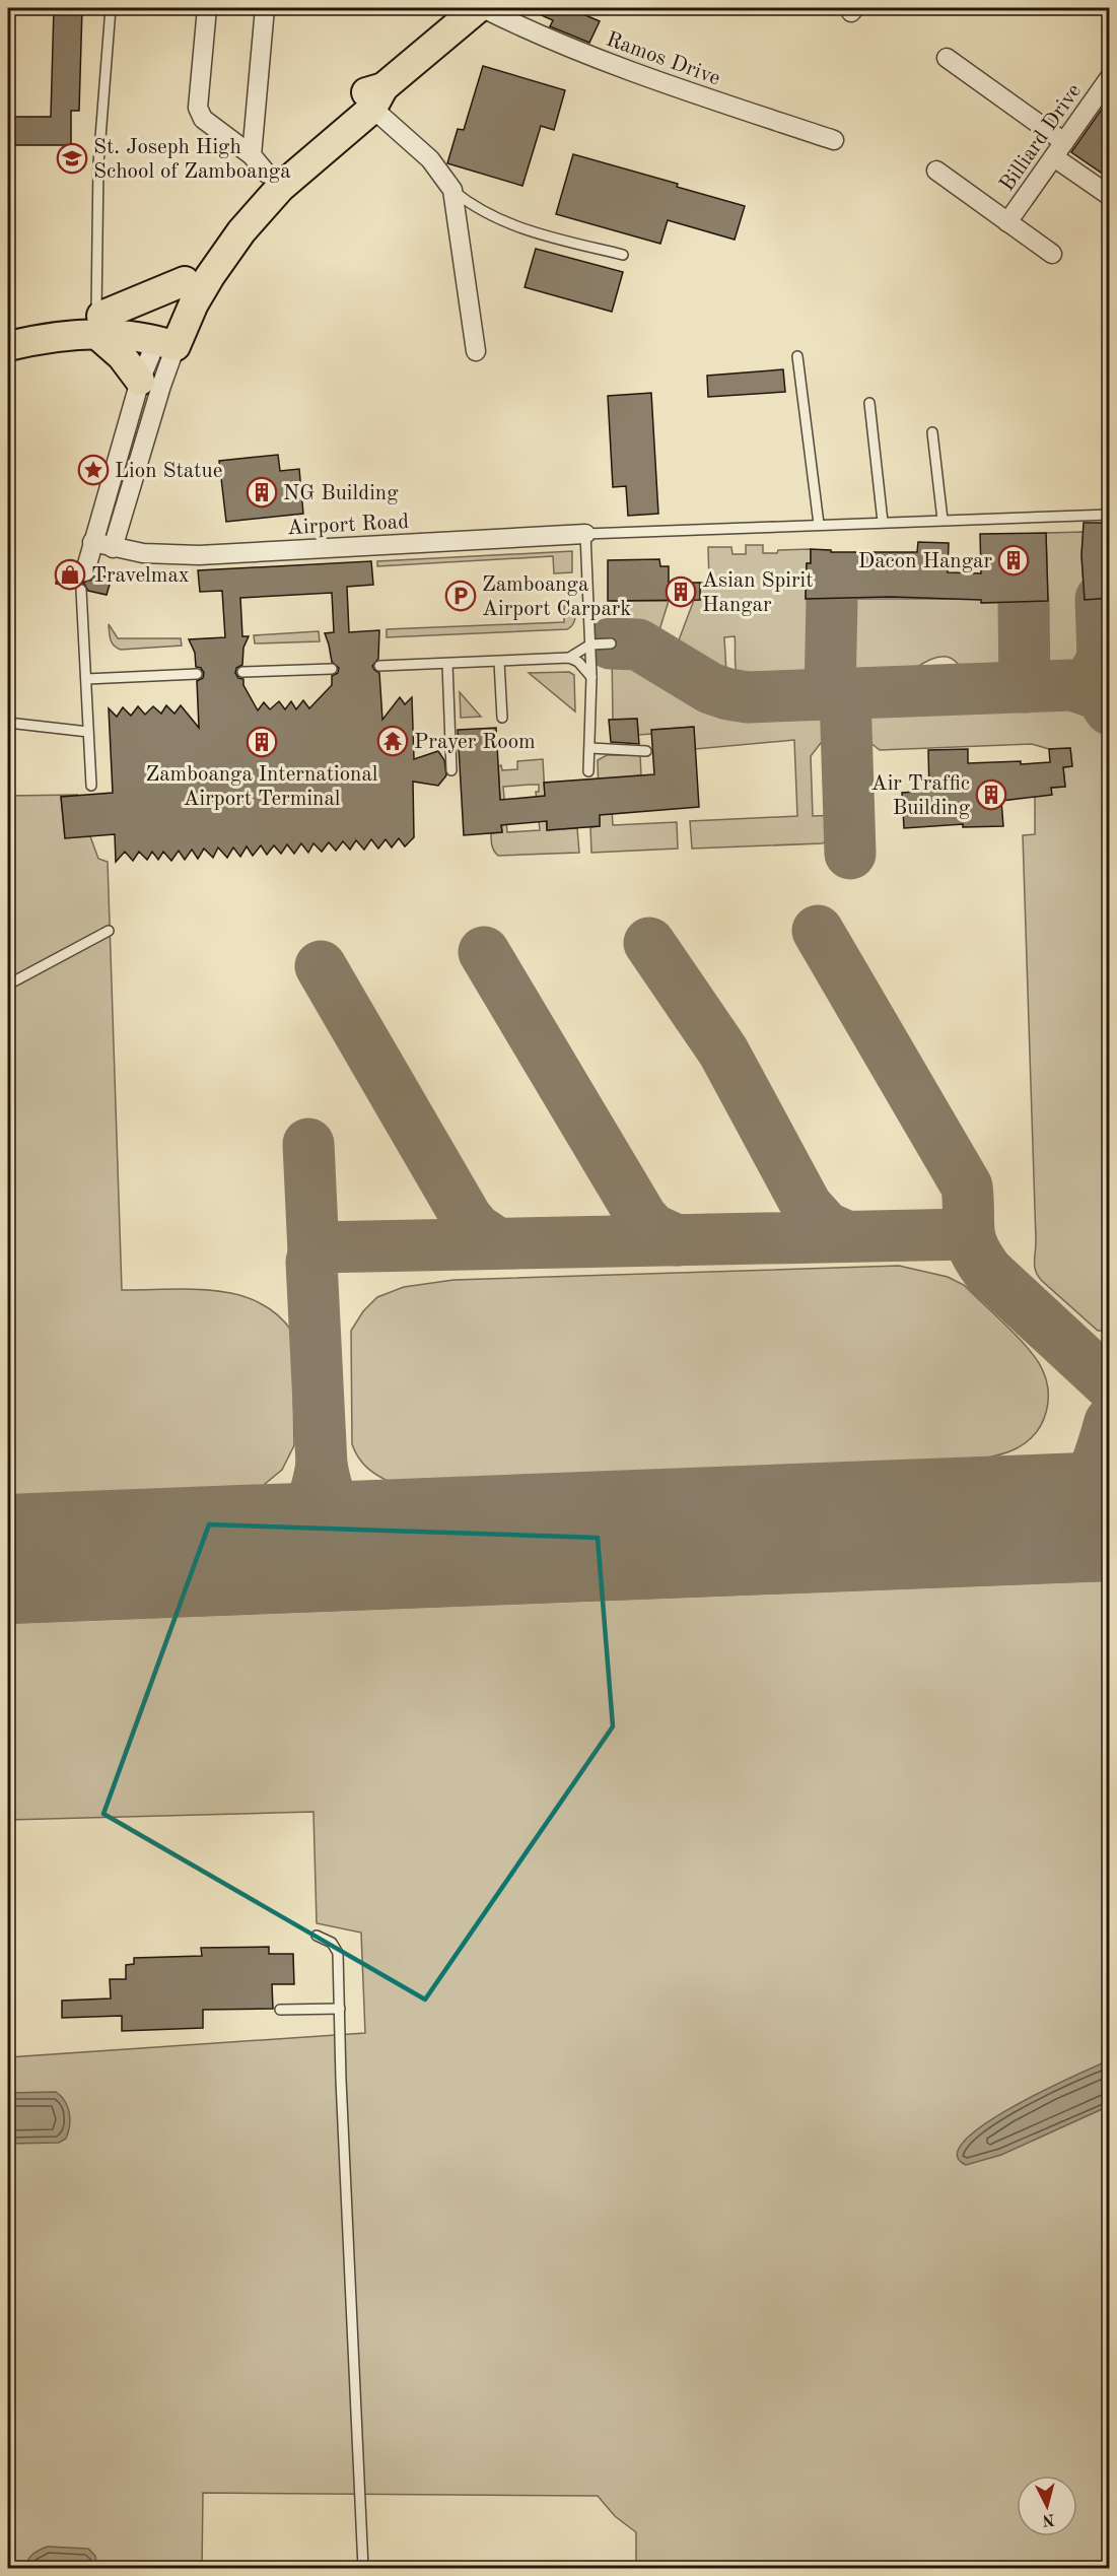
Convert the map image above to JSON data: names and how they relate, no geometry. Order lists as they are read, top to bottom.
{
  "streets": {
    "street": ["Ramos Drive", "Billiard Drive", "Airport Road"]
  },
  "places": {
    "school or university": ["St. Joseph High School of Zamboanga"],
    "place": ["Lion Statue"],
    "building": [
      "NG Building",
      "Dacon Hangar",
      "Asian Spirit Hangar",
      "Zamboanga International Airport Terminal",
      "Air Traffic Building"
    ],
    "shop": ["Travelmax"],
    "parking": ["Zamboanga Airport Carpark"],
    "temple": ["Prayer Room"]
  },
  "north": "bottom"
}
